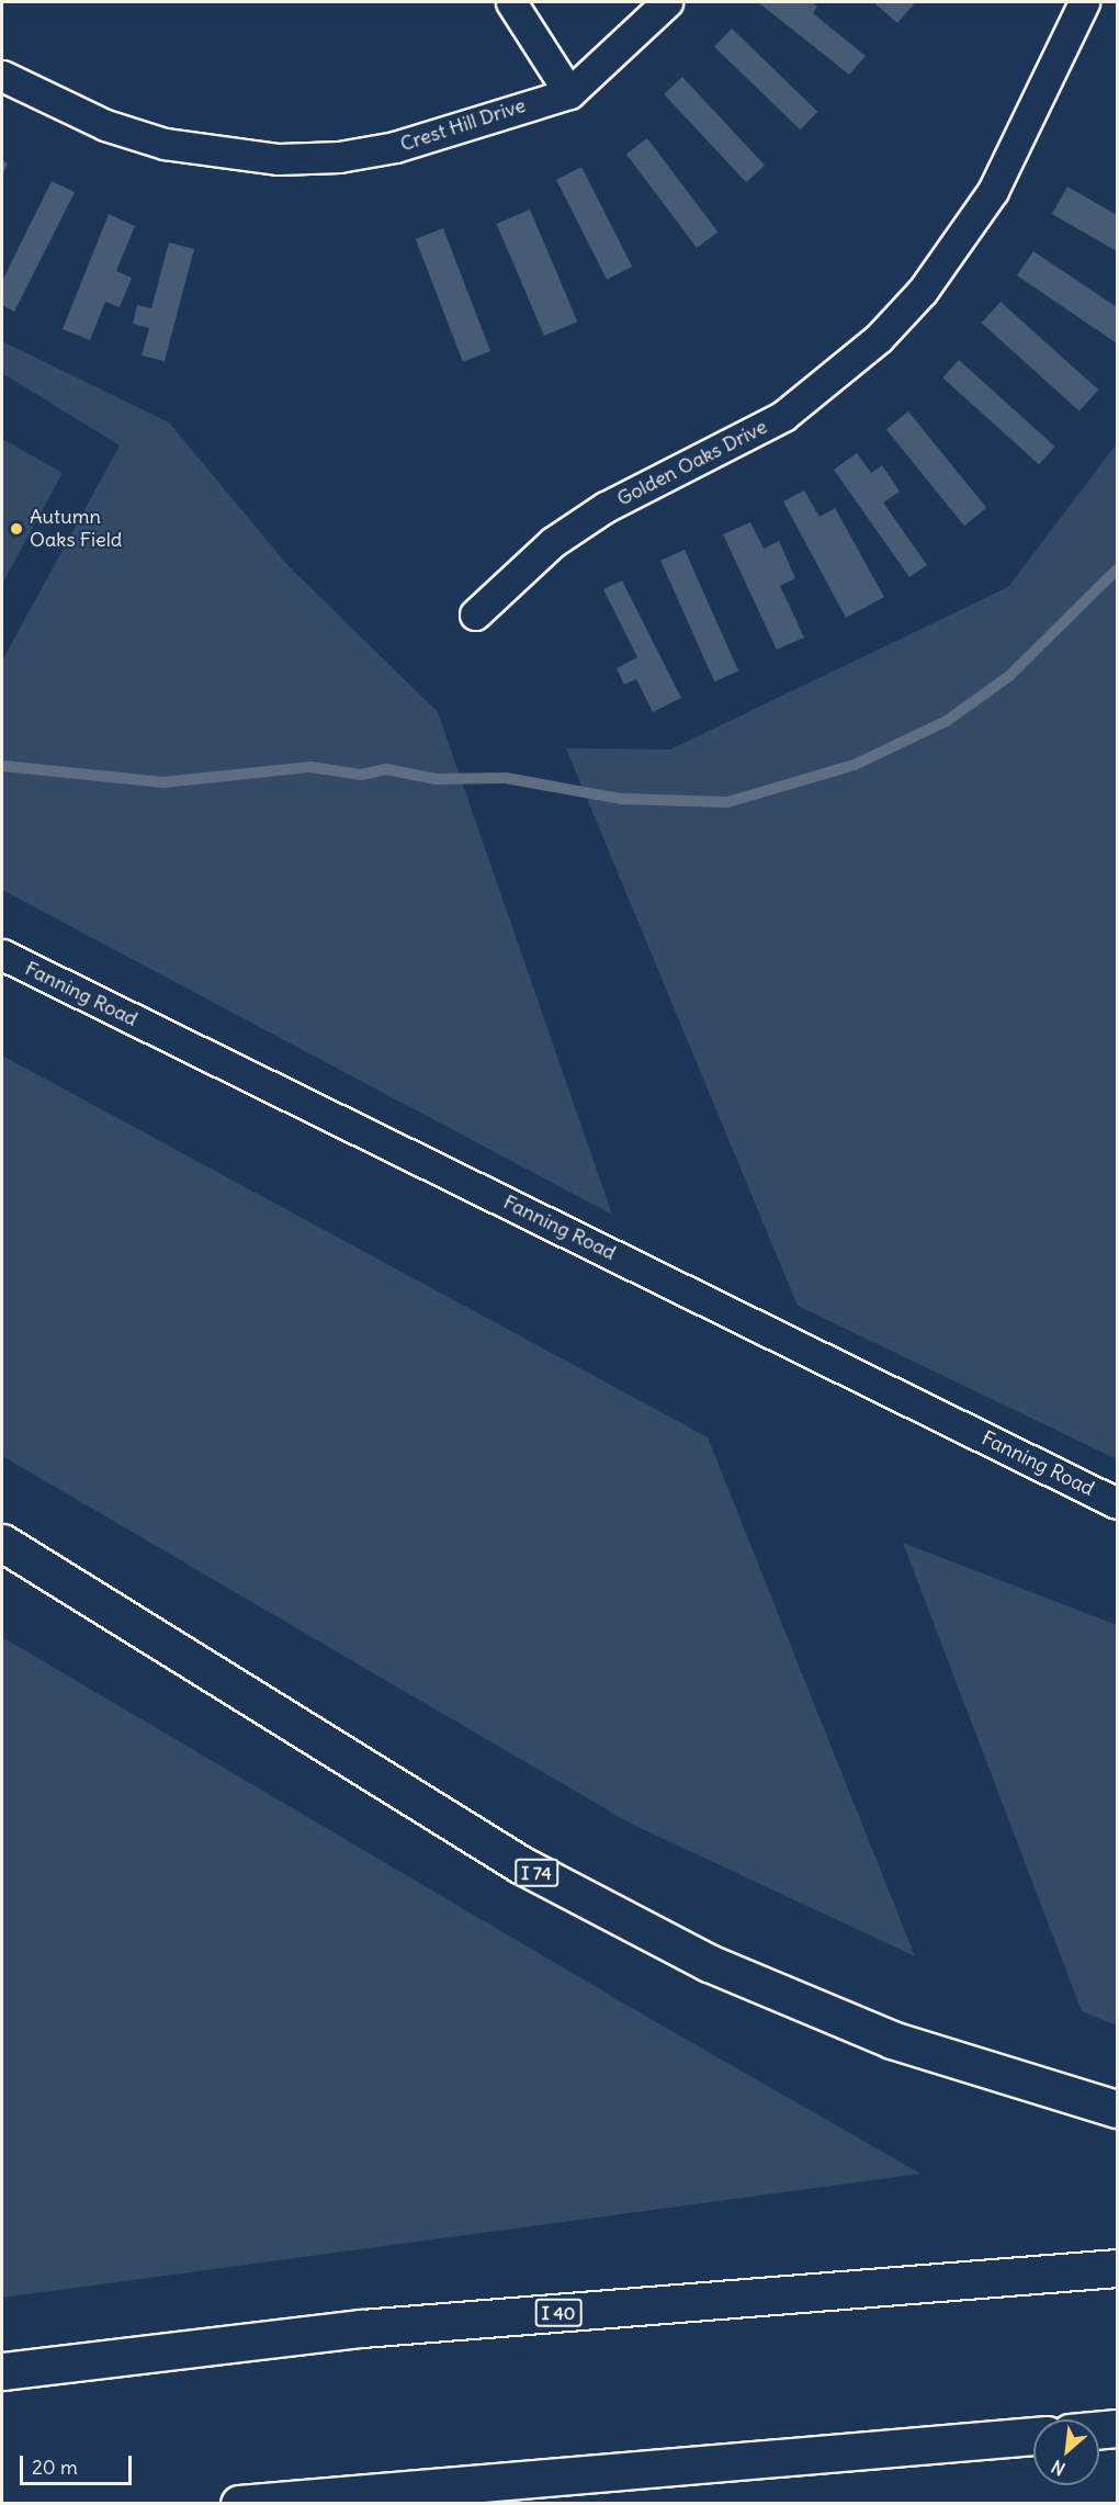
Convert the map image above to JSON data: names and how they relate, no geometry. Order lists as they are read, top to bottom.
{
  "streets": {
    "highway": ["I 74", "I 40"],
    "street": ["Crest Hill Drive", "Golden Oaks Drive", "Fanning Road"]
  },
  "places": ["Autumn Oaks Field"],
  "scale_bar": "20 m",
  "north": "bottom left"
}
